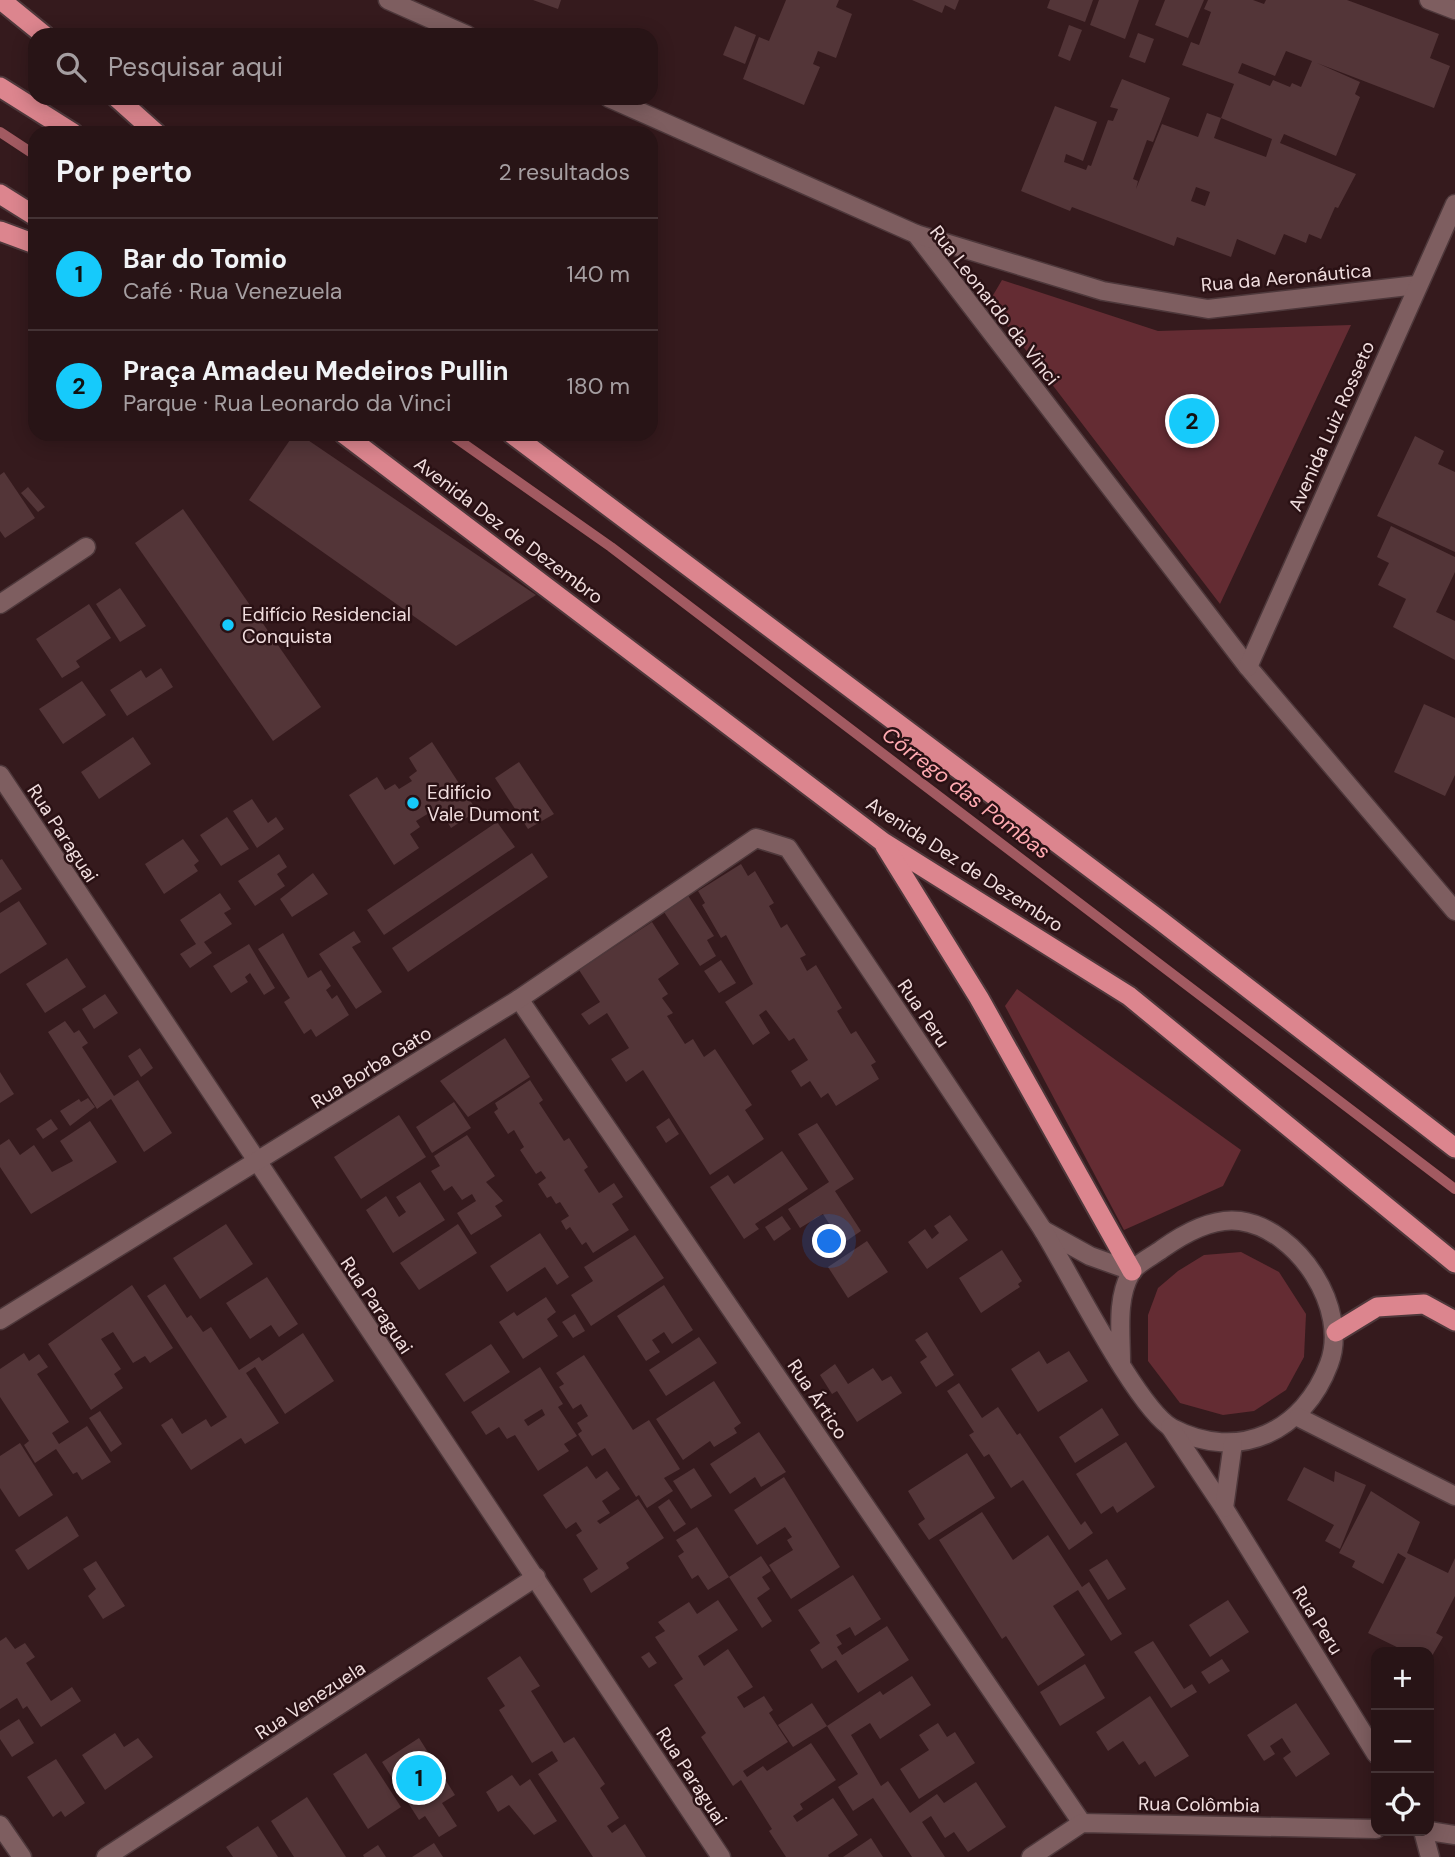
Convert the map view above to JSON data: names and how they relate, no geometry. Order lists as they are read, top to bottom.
{
  "streets": {
    "highway": ["Avenida Dez de Dezembro"],
    "street": [
      "Rua da Aeronáutica",
      "Rua Leonardo da Vinci",
      "Avenida Luiz Rosseto",
      "Rua Paraguai",
      "Rua Peru",
      "Rua Borba Gato",
      "Rua Ártico",
      "Rua Venezuela",
      "Rua Colômbia"
    ]
  },
  "crossings": [
    ["Rua da Aeronáutica", "Rua Leonardo da Vinci"],
    ["Rua da Aeronáutica", "Avenida Luiz Rosseto"],
    ["Rua Leonardo da Vinci", "Avenida Luiz Rosseto"],
    ["Rua Paraguai", "Rua Borba Gato"],
    ["Rua Paraguai", "Rua Venezuela"],
    ["Rua Peru", "Rua Borba Gato"],
    ["Rua Borba Gato", "Rua Ártico"],
    ["Rua Ártico", "Rua Colômbia"]
  ],
  "water": ["Córrego das Pombas"],
  "places": ["Edifício Residencial Conquista", "Edifício Vale Dumont"],
  "page": {
    "search": "Pesquisar aqui",
    "heading": ["Por perto", "2 resultados"],
    "list": [
      {
        "mark": "1",
        "name": "Bar do Tomio",
        "note": "Café · Rua Venezuela",
        "value": "140 m"
      },
      {
        "mark": "2",
        "name": "Praça Amadeu Medeiros Pullin",
        "note": "Parque · Rua Leonardo da Vinci",
        "value": "180 m"
      }
    ],
    "pins": ["2", "1"],
    "map_buttons": ["+", "−"]
  }
}
